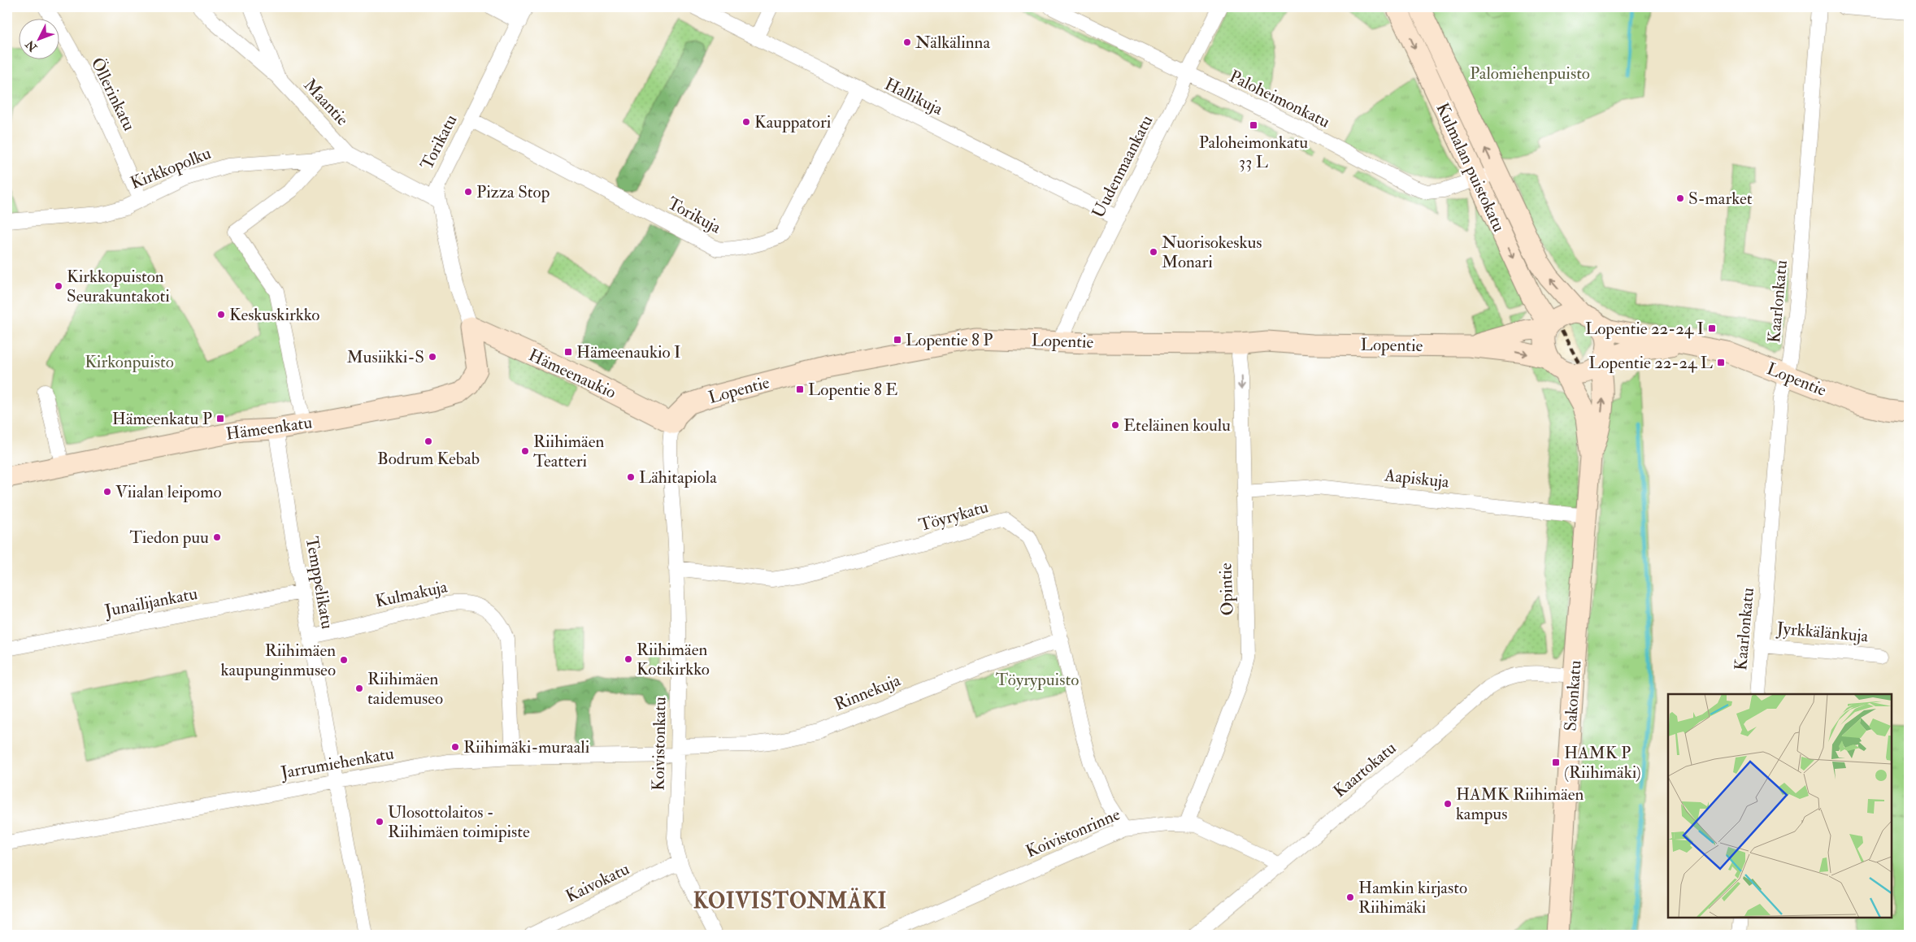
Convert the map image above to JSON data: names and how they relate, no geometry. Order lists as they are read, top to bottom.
{
  "streets": {
    "street": [
      "Öllerinkatu",
      "Hallikuja",
      "Paloheimonkatu",
      "Maantie",
      "Torikatu",
      "Uudenmaankatu",
      "Kulmalan puistokatu",
      "Kirkkopolku",
      "Torikuja",
      "Kaarlonkatu",
      "Lopentie",
      "Hämeenaukio",
      "Hämeenkatu",
      "Aapiskuja",
      "Töyrykatu",
      "Temppelikatu",
      "Opintie",
      "Kulmakuja",
      "Junailijankatu",
      "Jyrkkälänkuja",
      "Rinnekuja",
      "Sakonkatu",
      "Koivistonkatu",
      "Jarrumiehenkatu",
      "Kaartokatu",
      "Koivistonrinne",
      "Kaivokatu"
    ]
  },
  "crossings": [
    ["Öllerinkatu", "Kirkkopolku"],
    ["Hallikuja", "Uudenmaankatu"],
    ["Hallikuja", "Torikuja"],
    ["Paloheimonkatu", "Uudenmaankatu"],
    ["Paloheimonkatu", "Kulmalan puistokatu"],
    ["Maantie", "Torikatu"],
    ["Maantie", "Kirkkopolku"],
    ["Torikatu", "Torikuja"],
    ["Torikatu", "Hämeenaukio"],
    ["Torikatu", "Hämeenkatu"],
    ["Uudenmaankatu", "Lopentie"],
    ["Kulmalan puistokatu", "Lopentie"],
    ["Kulmalan puistokatu", "Sakonkatu"],
    ["Kaarlonkatu", "Lopentie"],
    ["Kaarlonkatu", "Jyrkkälänkuja"],
    ["Lopentie", "Hämeenaukio"],
    ["Lopentie", "Opintie"],
    ["Lopentie", "Sakonkatu"],
    ["Lopentie", "Koivistonkatu"],
    ["Hämeenaukio", "Hämeenkatu"],
    ["Hämeenaukio", "Koivistonkatu"],
    ["Hämeenkatu", "Temppelikatu"],
    ["Aapiskuja", "Opintie"],
    ["Aapiskuja", "Sakonkatu"],
    ["Töyrykatu", "Rinnekuja"],
    ["Töyrykatu", "Koivistonkatu"],
    ["Töyrykatu", "Koivistonrinne"],
    ["Temppelikatu", "Kulmakuja"],
    ["Temppelikatu", "Junailijankatu"],
    ["Temppelikatu", "Jarrumiehenkatu"],
    ["Opintie", "Koivistonrinne"],
    ["Kulmakuja", "Jarrumiehenkatu"],
    ["Rinnekuja", "Koivistonkatu"],
    ["Rinnekuja", "Jarrumiehenkatu"],
    ["Sakonkatu", "Kaartokatu"],
    ["Koivistonkatu", "Jarrumiehenkatu"],
    ["Koivistonkatu", "Kaivokatu"],
    ["Kaartokatu", "Koivistonrinne"]
  ],
  "districts": ["KOIVISTONMÄKI"],
  "parks": ["Palomiehenpuisto", "Kirkonpuisto", "Töyrypuisto"],
  "places": {
    "other": [
      "Nälkälinna",
      "Kauppatori",
      "Pizza Stop",
      "S-market",
      "Nuorisokeskus Monari",
      "Kirkkopuiston Seurakuntakoti",
      "Keskuskirkko",
      "Musiikki-S",
      "Eteläinen koulu",
      "Bodrum Kebab",
      "Riihimäen Teatteri",
      "Lähitapiola",
      "Viialan leipomo",
      "Tiedon puu",
      "Riihimäen Kotikirkko",
      "Riihimäen kaupunginmuseo",
      "Riihimäen taidemuseo",
      "Riihimäki-muraali",
      "HAMK Riihimäen kampus",
      "Ulosottolaitos - Riihimäen toimipiste",
      "Hamkin kirjasto Riihimäki"
    ],
    "transit": [
      "Paloheimonkatu 33 L",
      "Lopentie 22-24 I",
      "Lopentie 8 P",
      "Hämeenaukio I",
      "Lopentie 22-24 L",
      "Lopentie 8 E",
      "Hämeenkatu P",
      "HAMK P (Riihimäki)"
    ]
  },
  "north": "bottom left"
}
